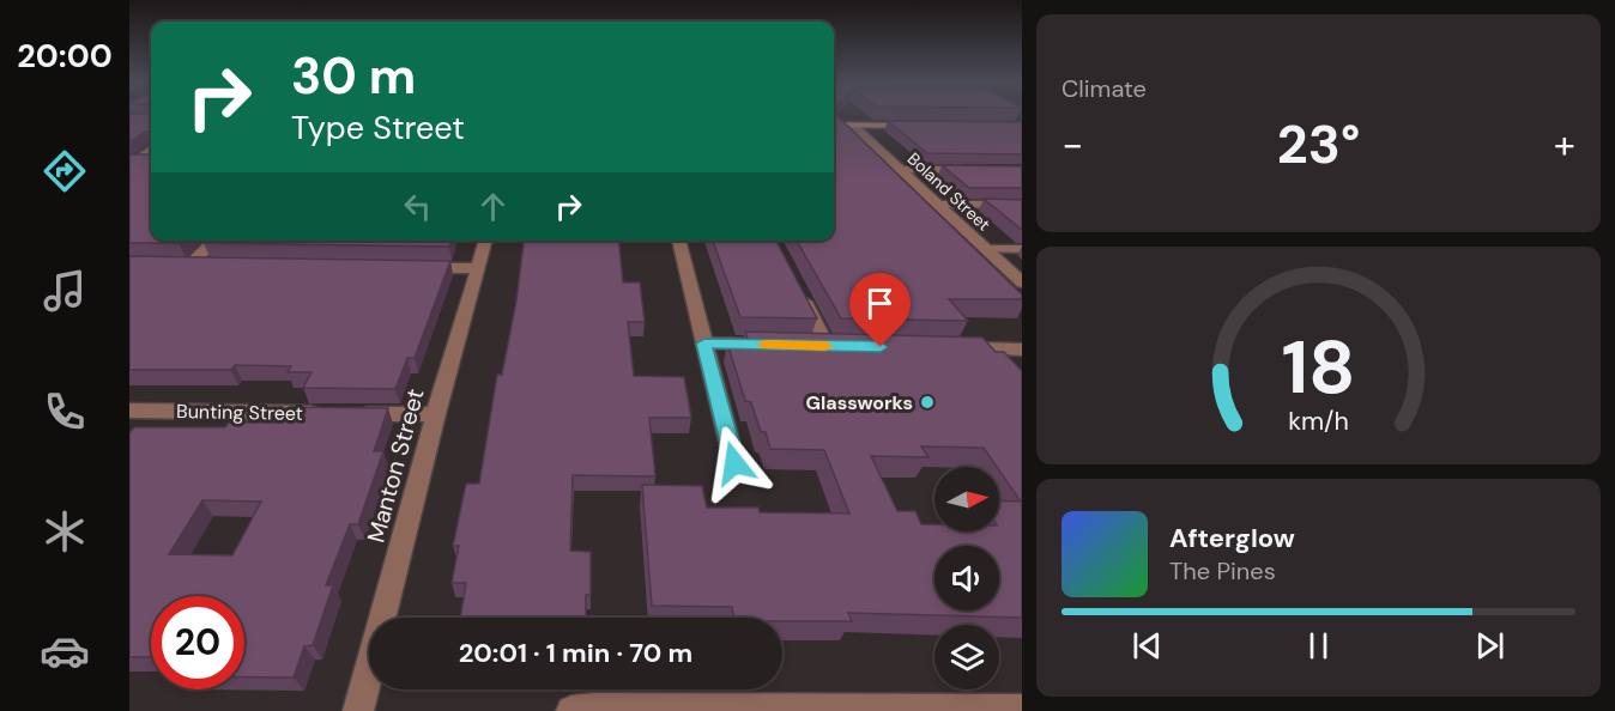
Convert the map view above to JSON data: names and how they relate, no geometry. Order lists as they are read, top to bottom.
{
  "streets": {
    "street": ["Boland Street", "Bunting Street", "Manton Street"]
  },
  "crossings": [
    ["Bunting Street", "Manton Street"]
  ],
  "places": ["Glassworks"],
  "north": "right",
  "page": {
    "tabs": "20:00",
    "tile": "Climate",
    "turn": ["30 m", "Type Street"],
    "heat": ["−", "23°", "+"],
    "song": ["Afterglow", "The Pines"],
    "limit": "20",
    "trip": "20:01 · 1 min · 70 m",
    "gauge": ["18", "km/h"]
  }
}
